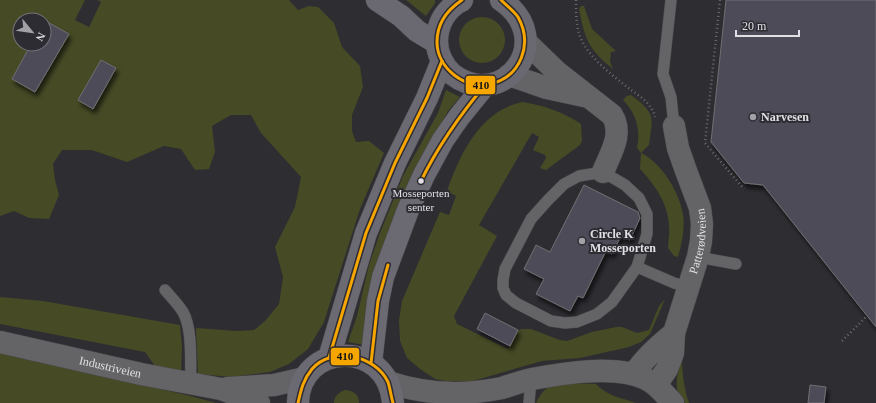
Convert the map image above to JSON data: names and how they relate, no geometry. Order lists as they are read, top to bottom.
{
  "streets": {
    "street": ["Patterødveien", "Industriveien"]
  },
  "places": ["Narvesen", "Mosseporten senter", "Circle K Mosseporten"],
  "lines": ["transit line 410"],
  "scale_bar": "20 m",
  "north": "bottom right"
}
